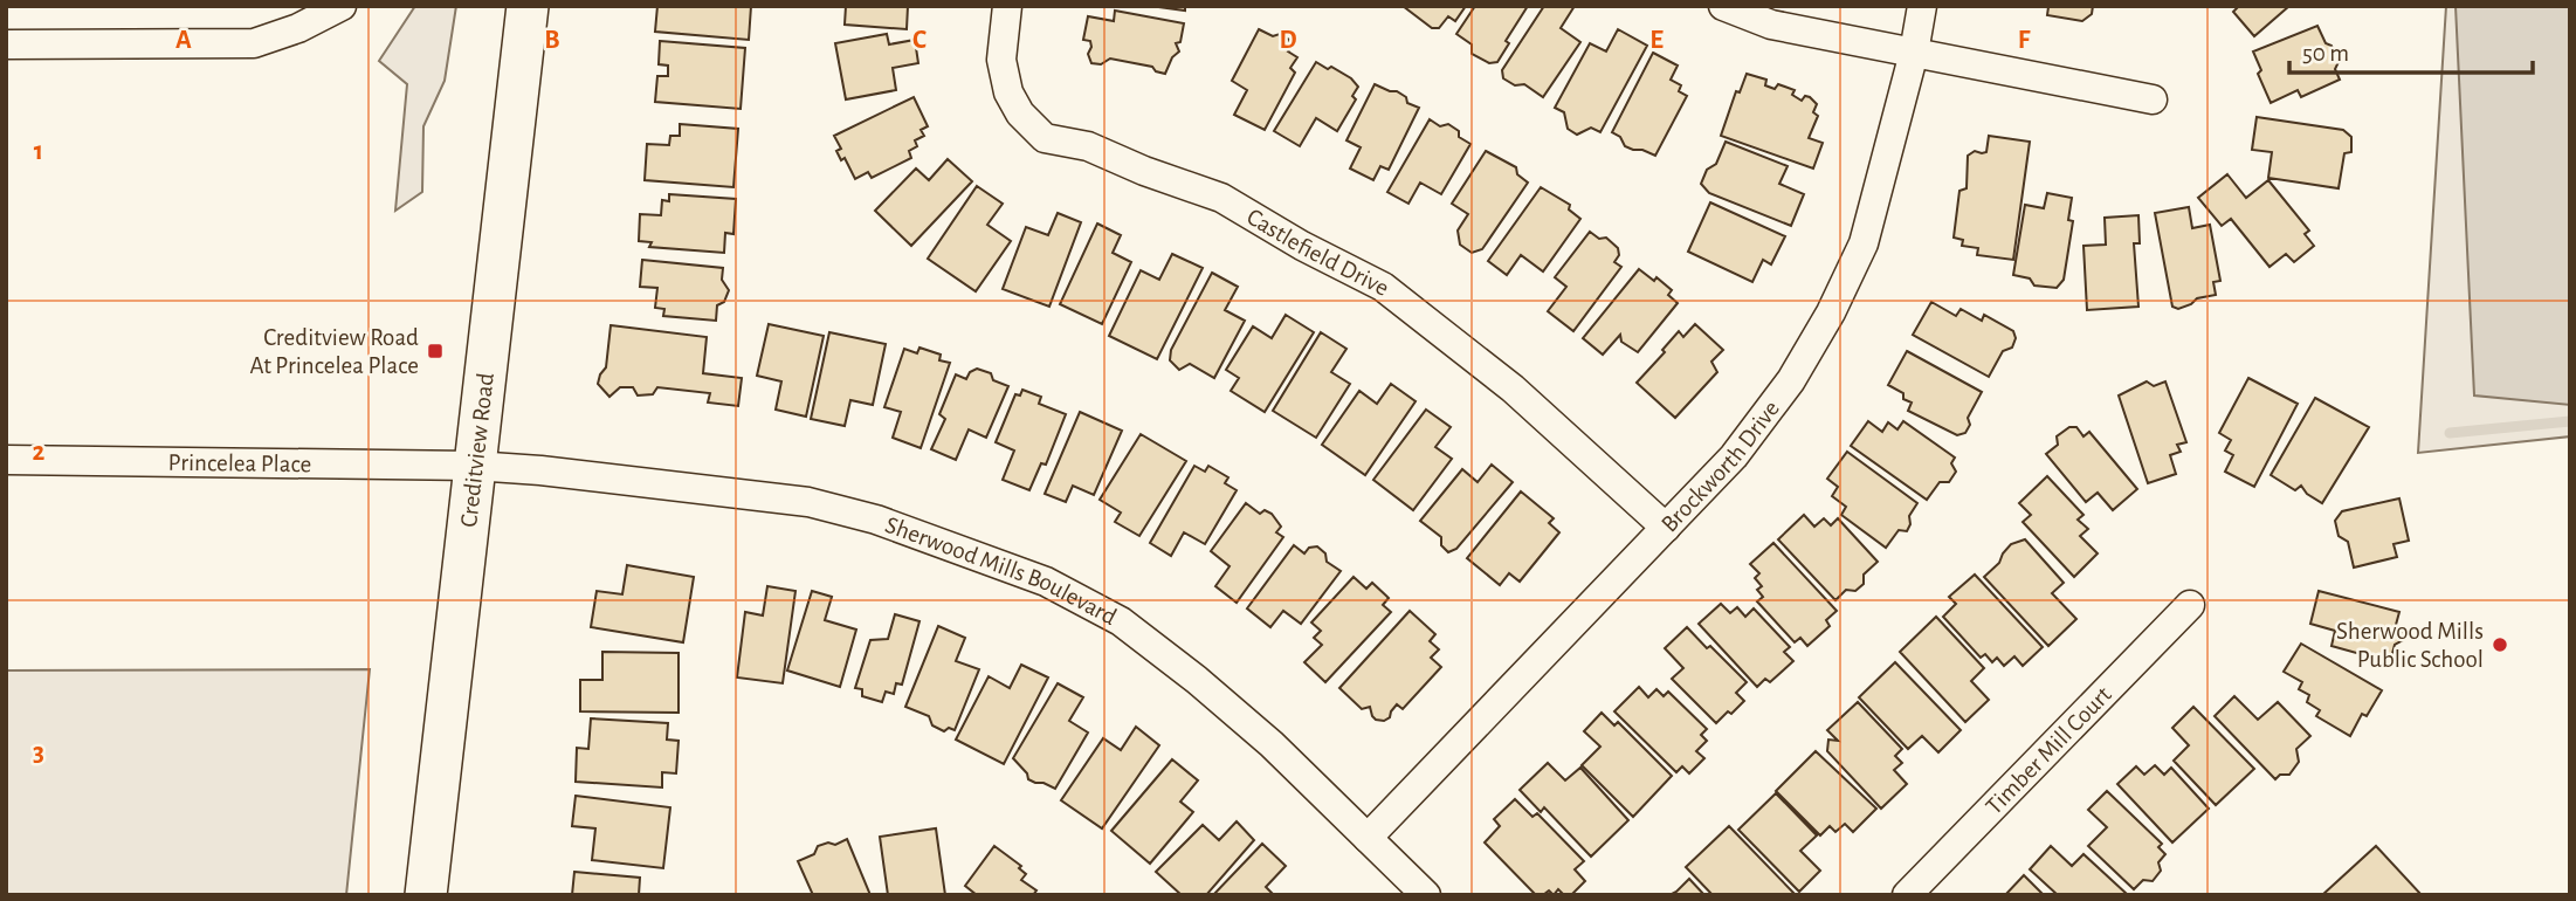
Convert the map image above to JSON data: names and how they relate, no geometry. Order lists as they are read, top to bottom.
{
  "streets": {
    "main road": ["Creditview Road"],
    "street": [
      "Castlefield Drive",
      "Princelea Place",
      "Brockworth Drive",
      "Sherwood Mills Boulevard",
      "Timber Mill Court"
    ]
  },
  "crossings": [
    ["Castlefield Drive", "Brockworth Drive"],
    ["Creditview Road", "Princelea Place"],
    ["Creditview Road", "Sherwood Mills Boulevard"],
    ["Princelea Place", "Sherwood Mills Boulevard"],
    ["Brockworth Drive", "Sherwood Mills Boulevard"]
  ],
  "places": {
    "transit": ["Creditview Road At Princelea Place"],
    "other": ["Sherwood Mills Public School"]
  },
  "scale_bar": "50 m",
  "grid": {
    "columns": [
      "A",
      "B",
      "C",
      "D",
      "E",
      "F"
    ],
    "rows": ["1", "2", "3"]
  }
}
